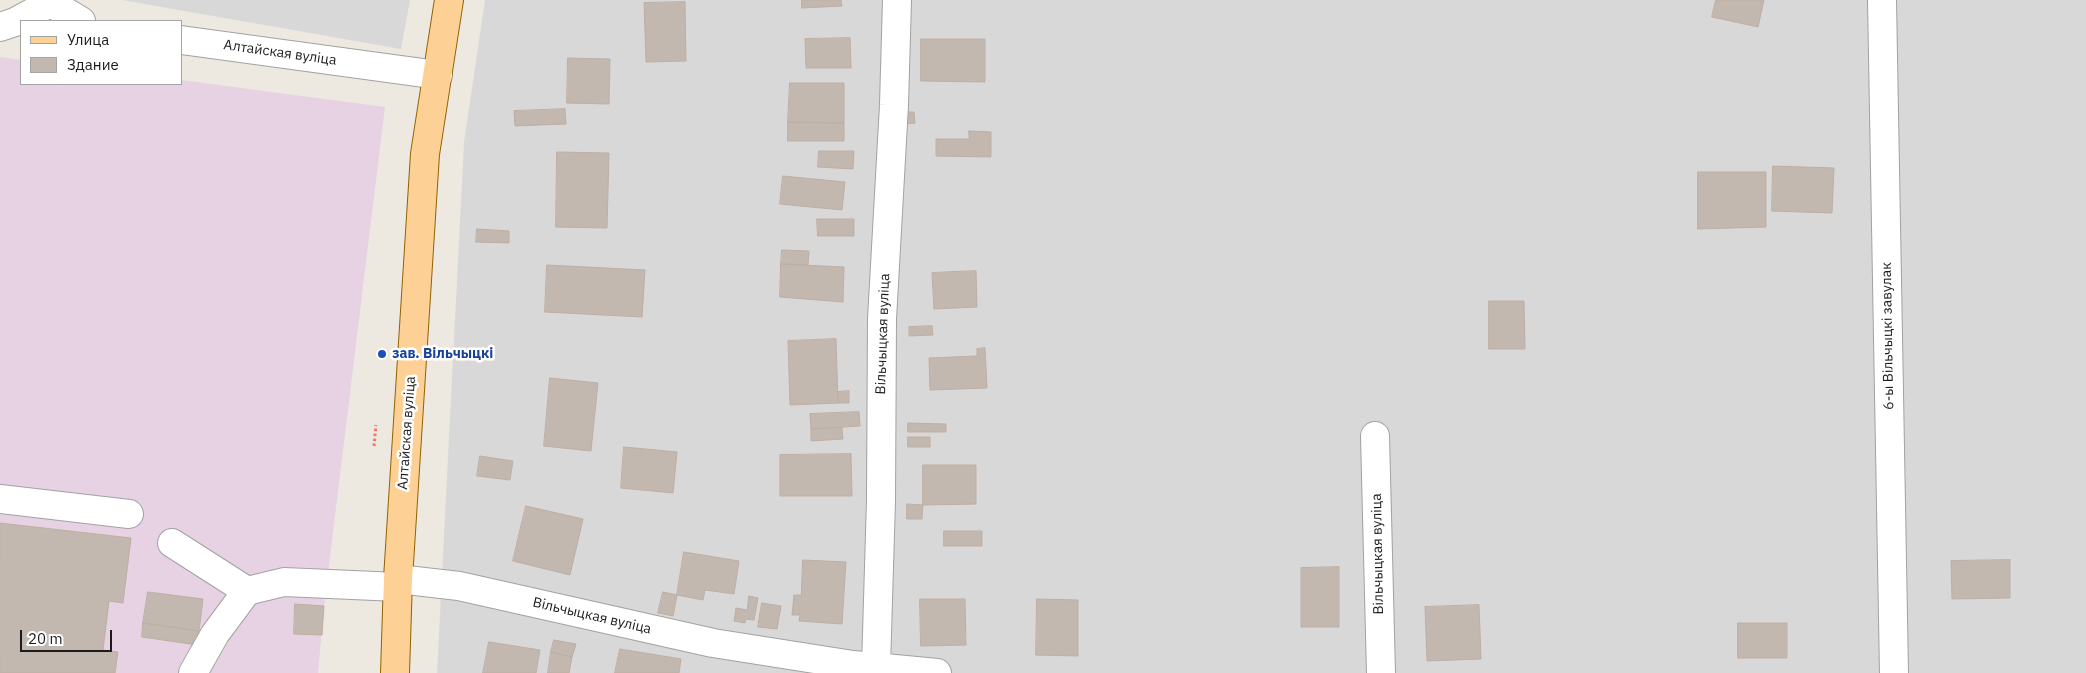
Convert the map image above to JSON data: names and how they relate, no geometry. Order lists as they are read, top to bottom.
{
  "streets": {
    "main road": ["Алтайская вуліца"],
    "street": ["Вільчыцкая вуліца", "6-ы Вільчыцкі завулак"]
  },
  "crossings": [
    ["Алтайская вуліца", "Вільчыцкая вуліца"]
  ],
  "places": ["зав. Вільчыцкі"],
  "legend": ["Улица", "Здание"],
  "scale_bar": "20 m"
}
